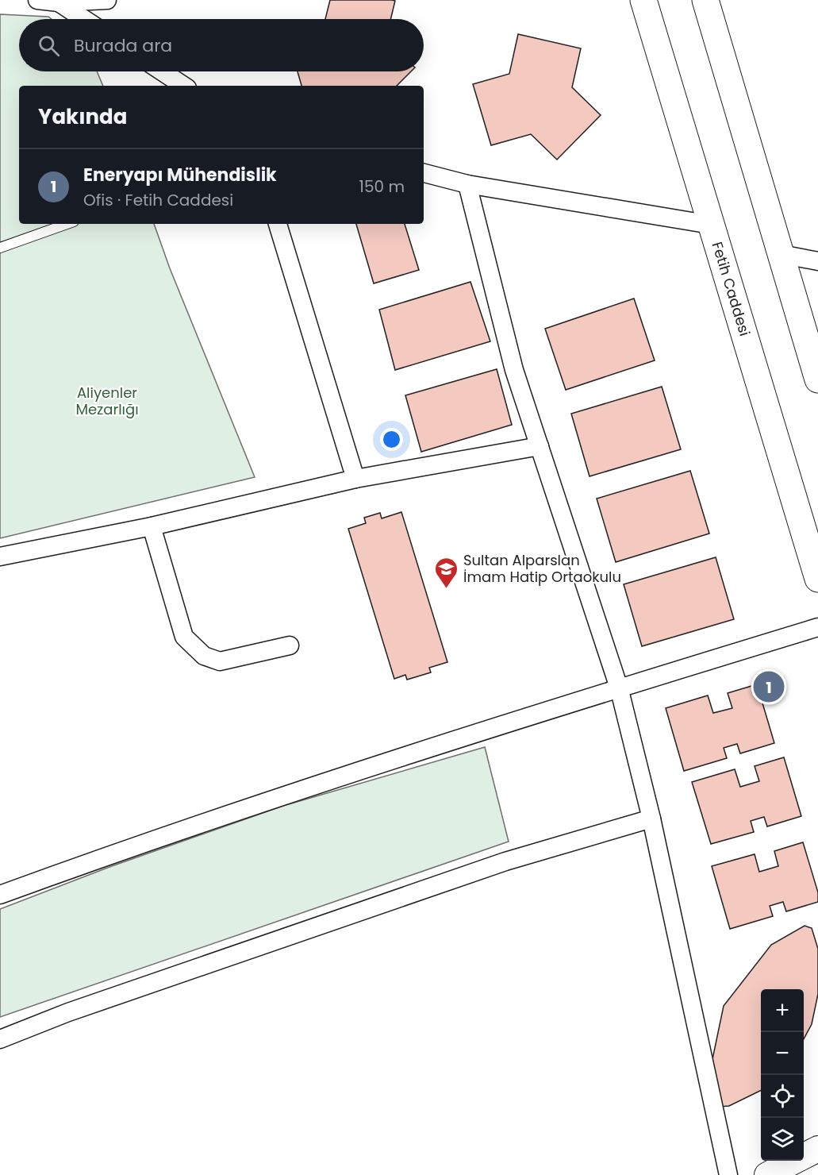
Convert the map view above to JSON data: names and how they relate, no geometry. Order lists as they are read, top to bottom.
{
  "streets": {
    "main road": ["Fetih Caddesi"]
  },
  "parks": ["Aliyenler Mezarlığı"],
  "places": {
    "school or university": ["Sultan Alparslan İmam Hatip Ortaokulu"]
  },
  "page": {
    "search": "Burada ara",
    "heading": "Yakında",
    "list": [
      {
        "mark": "1",
        "name": "Eneryapı Mühendislik",
        "note": "Ofis · Fetih Caddesi",
        "value": "150 m"
      }
    ],
    "pins": "1",
    "map_buttons": ["+", "−"]
  }
}
